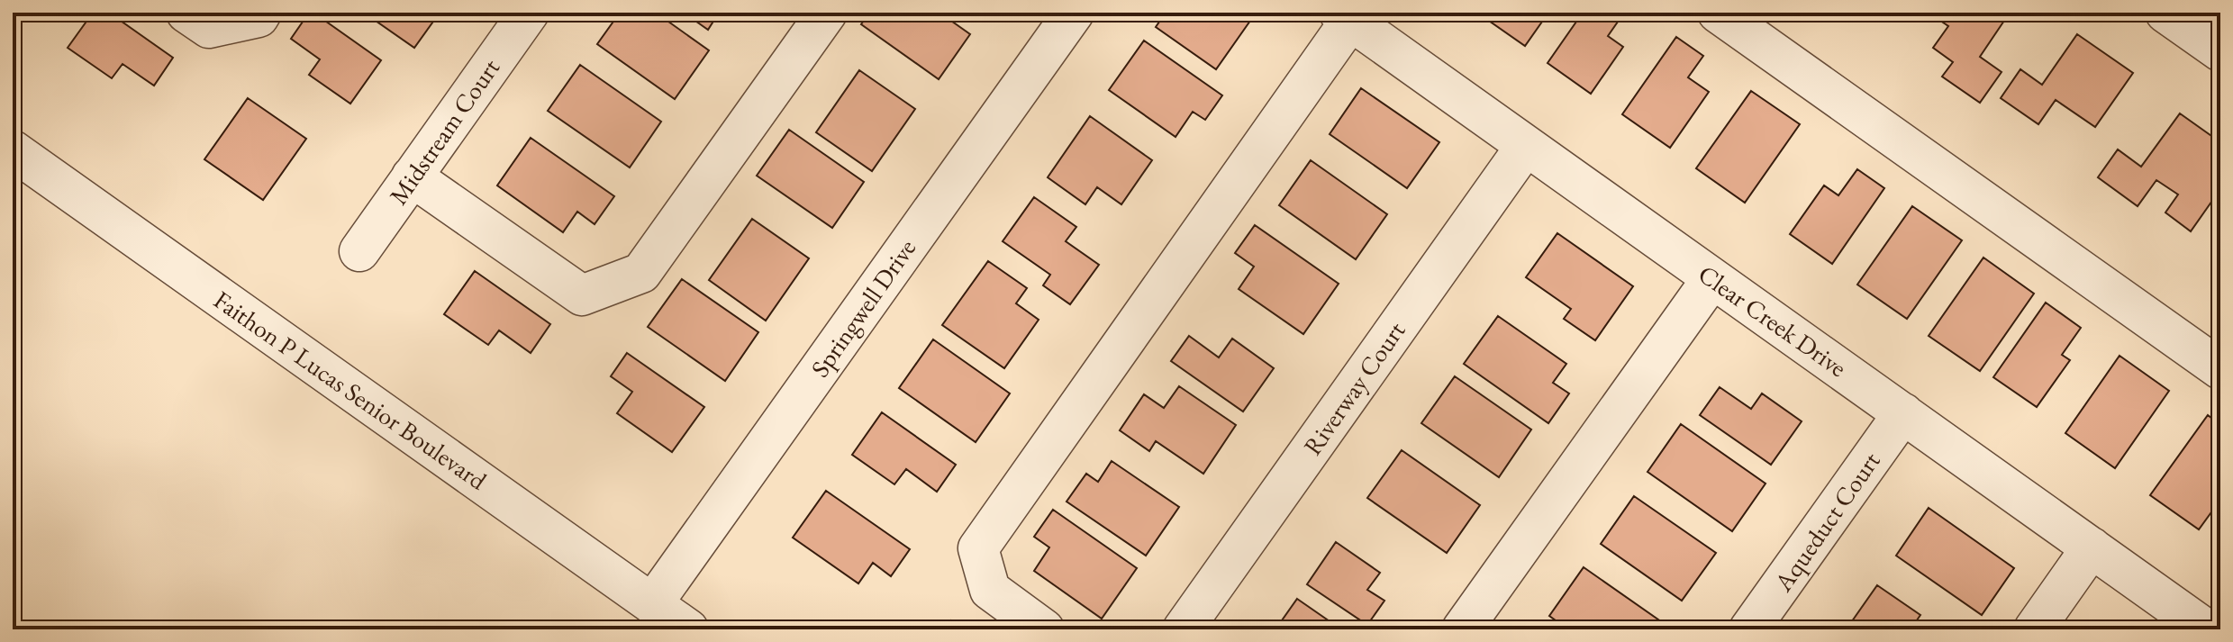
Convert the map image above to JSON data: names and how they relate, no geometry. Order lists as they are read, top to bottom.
{
  "streets": {
    "street": [
      "Midstream Court",
      "Springwell Drive",
      "Clear Creek Drive",
      "Riverway Court",
      "Faithon P Lucas Senior Boulevard",
      "Aqueduct Court"
    ]
  },
  "crossings": [
    ["Springwell Drive", "Faithon P Lucas Senior Boulevard"],
    ["Clear Creek Drive", "Riverway Court"],
    ["Clear Creek Drive", "Aqueduct Court"]
  ]
}
